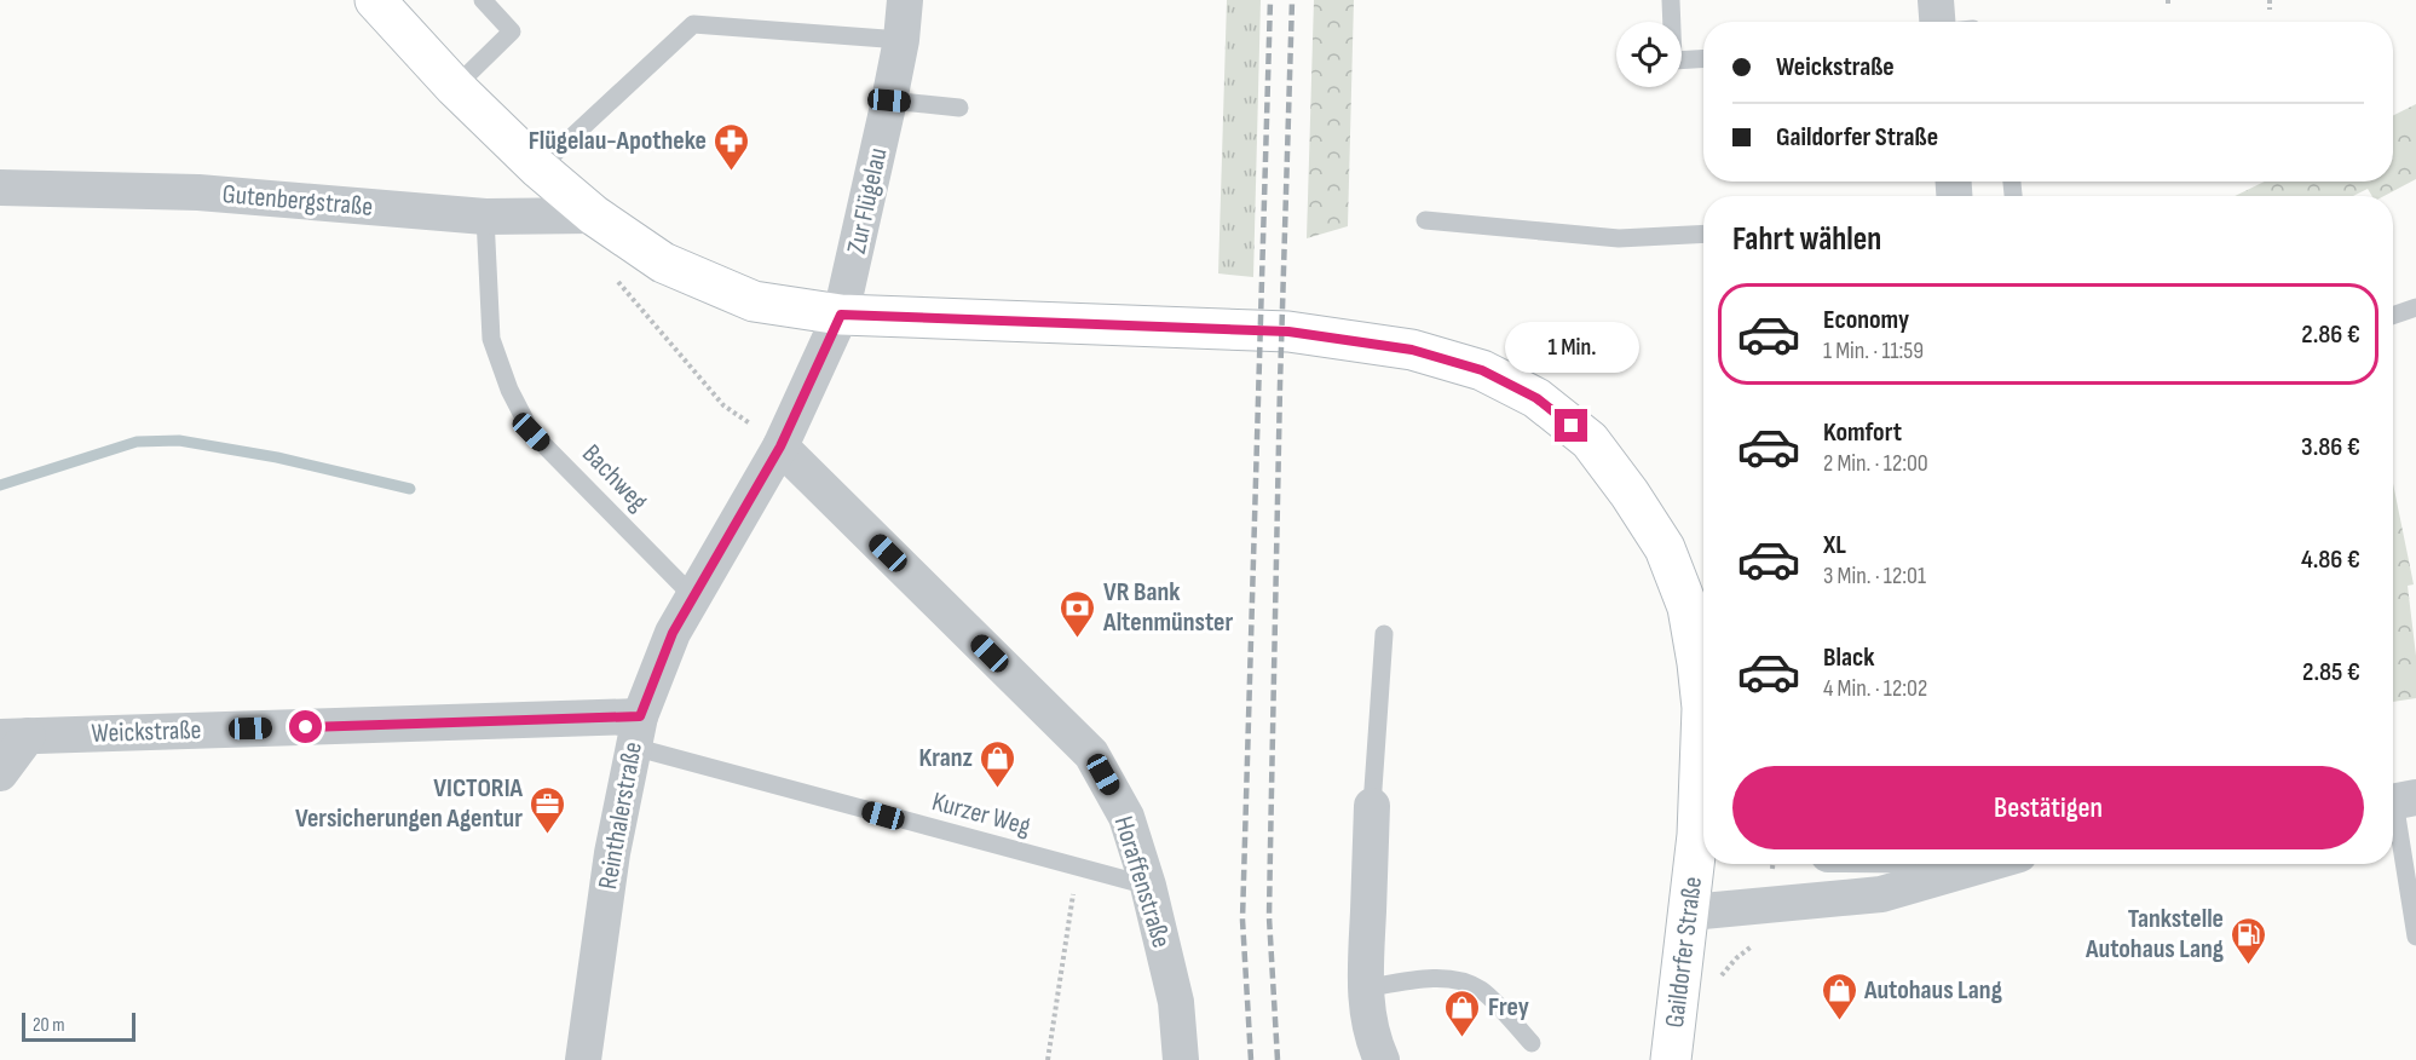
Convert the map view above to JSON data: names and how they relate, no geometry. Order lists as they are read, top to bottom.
{
  "streets": {
    "main road": ["Gaildorfer Straße"],
    "street": [
      "Gutenbergstraße",
      "Zur Flügelau",
      "Weickstraße",
      "Reinthalerstraße",
      "Horaffenstraße"
    ],
    "lane": ["Bachweg", "Kurzer Weg"]
  },
  "crossings": [
    ["Gutenbergstraße", "Bachweg"],
    ["Gutenbergstraße", "Gaildorfer Straße"],
    ["Zur Flügelau", "Reinthalerstraße"],
    ["Zur Flügelau", "Gaildorfer Straße"],
    ["Bachweg", "Reinthalerstraße"],
    ["Weickstraße", "Kurzer Weg"],
    ["Weickstraße", "Reinthalerstraße"],
    ["Kurzer Weg", "Reinthalerstraße"],
    ["Kurzer Weg", "Horaffenstraße"],
    ["Reinthalerstraße", "Horaffenstraße"],
    ["Reinthalerstraße", "Gaildorfer Straße"]
  ],
  "places": {
    "pharmacy": ["Flügelau-Apotheke"],
    "bank": ["VR Bank Altenmünster"],
    "shop": ["Kranz", "Autohaus Lang", "Frey"],
    "office": ["VICTORIA Versicherungen Agentur"],
    "fuel station": ["Tankstelle Autohaus Lang"]
  },
  "scale_bar": "20 m",
  "page": {
    "banner": ["Weickstraße", "Gaildorfer Straße"],
    "heading": "Fahrt wählen",
    "list": [
      {
        "name": "Economy",
        "note": "1 Min. · 11:59",
        "value": "2.86 €"
      },
      {
        "name": "Komfort",
        "note": "2 Min. · 12:00",
        "value": "3.86 €"
      },
      {
        "name": "XL",
        "note": "3 Min. · 12:01",
        "value": "4.86 €"
      },
      {
        "name": "Black",
        "note": "4 Min. · 12:02",
        "value": "2.85 €"
      }
    ],
    "bubble": "1 Min.",
    "buttons": "Bestätigen",
    "scale": "20 m"
  }
}
